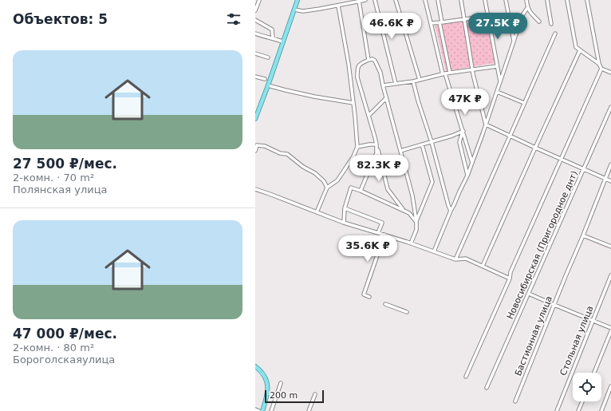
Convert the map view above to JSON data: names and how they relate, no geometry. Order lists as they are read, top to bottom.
{
  "streets": {
    "street": ["Новосибирская (Пригородное днт)", "Бастионная улица", "Стольная улица"]
  },
  "scale_bar": "200 m",
  "page": {
    "heading": "Объектов: 5",
    "price": [
      "46.6K ₽",
      "27.5K ₽",
      "47K ₽",
      "82.3K ₽",
      "35.6K ₽"
    ],
    "list": [
      {
        "name": "27 500 ₽/мес.",
        "note": "2-комн. · 70 m² · Полянская улица"
      },
      {
        "name": "47 000 ₽/мес.",
        "note": "2-комн. · 80 m² · Бороголскаяулица"
      }
    ],
    "scale": "200 m"
  }
}
